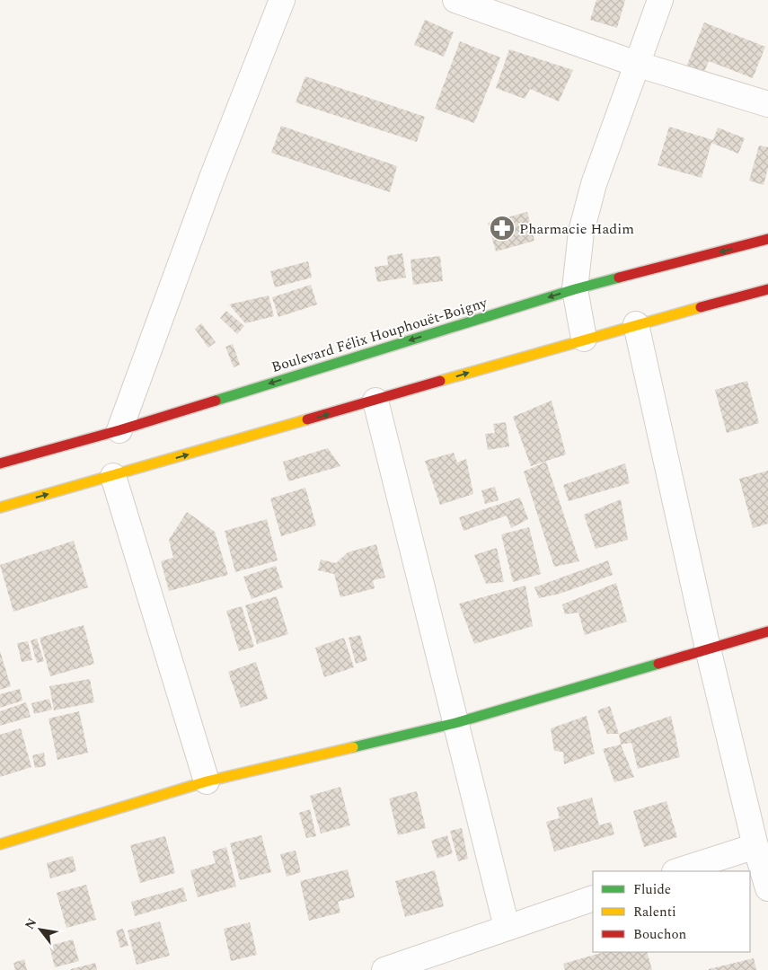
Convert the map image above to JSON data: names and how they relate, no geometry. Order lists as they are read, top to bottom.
{
  "streets": {
    "main road": ["Boulevard Félix Houphouët-Boigny"]
  },
  "places": {
    "pharmacy": ["Pharmacie Hadim"]
  },
  "legend": ["Fluide", "Ralenti", "Bouchon"],
  "north": "top left"
}
